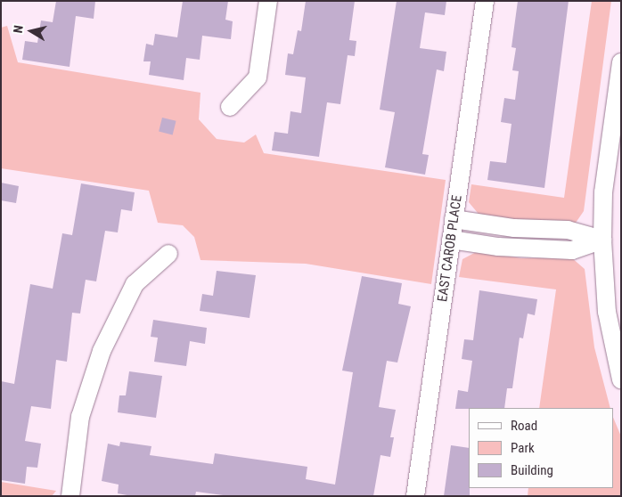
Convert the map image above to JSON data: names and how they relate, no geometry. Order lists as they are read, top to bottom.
{
  "streets": {
    "street": ["EAST CAROB PLACE"]
  },
  "legend": ["Road", "Park", "Building"],
  "north": "left"
}
